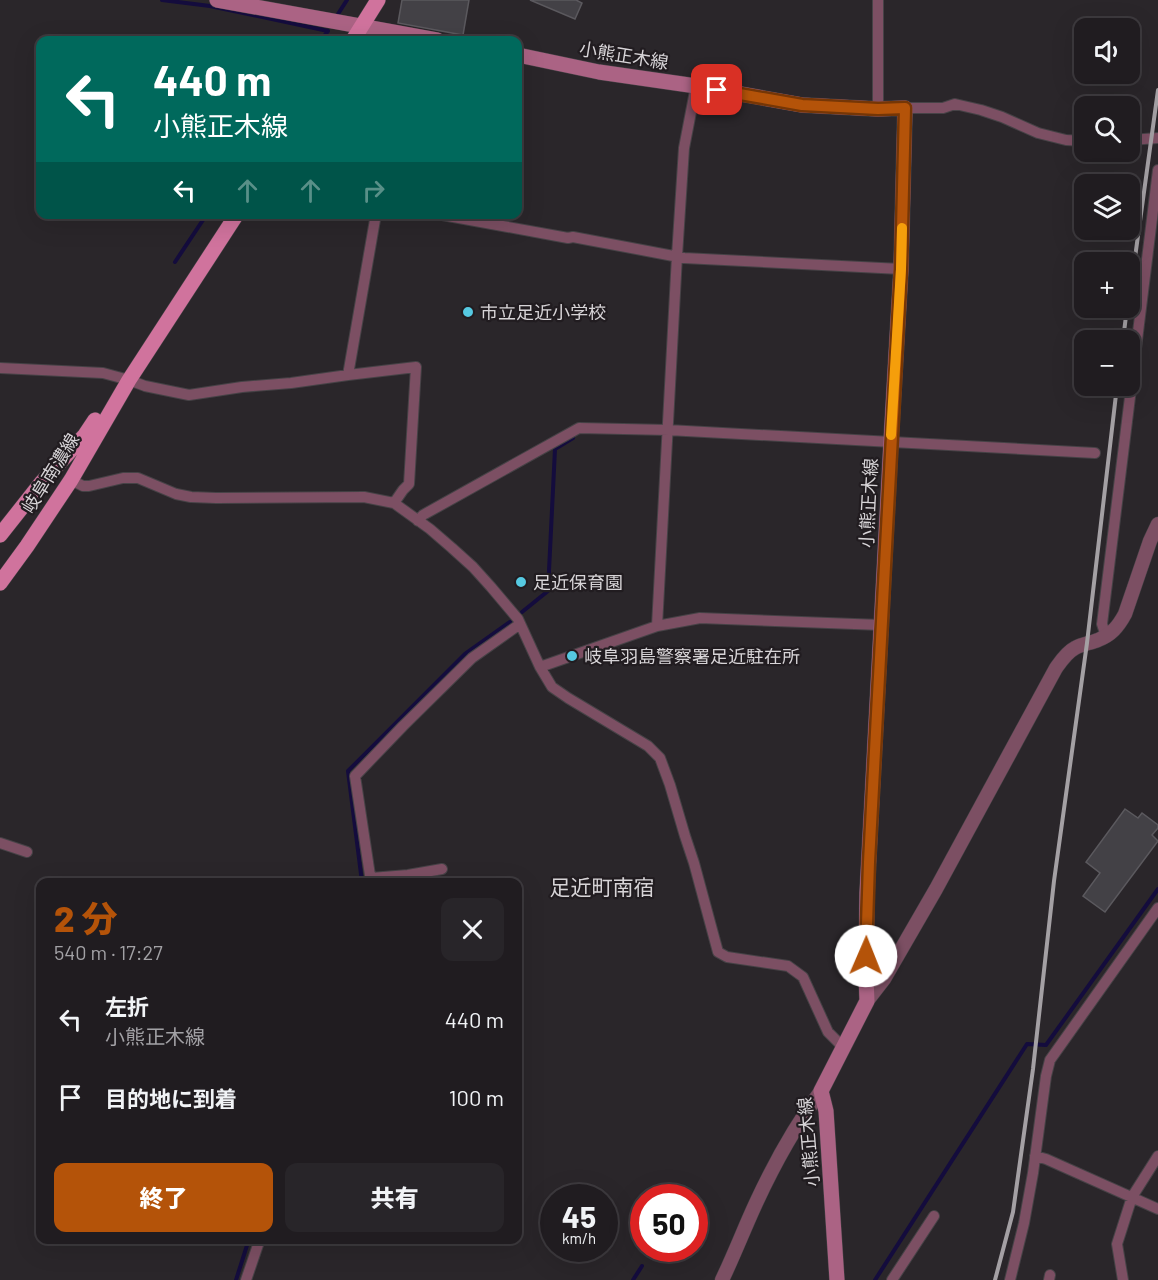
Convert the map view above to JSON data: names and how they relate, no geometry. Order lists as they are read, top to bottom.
{
  "streets": {
    "main road": ["小熊正木線", "岐阜南濃線"]
  },
  "districts": ["足近町南宿"],
  "places": ["市立足近小学校", "足近保育園", "岐阜羽島警察署足近駐在所"],
  "page": {
    "map_buttons": ["+", "−"],
    "turn": ["440 m", "小熊正木線"],
    "heading": ["2 分", "540 m · 17:27"],
    "list": [
      {
        "name": "左折",
        "note": "小熊正木線",
        "value": "440 m"
      },
      {
        "name": "目的地に到着",
        "value": "100 m"
      }
    ],
    "buttons": ["終了", "共有"],
    "speed": "45 km/h",
    "limit": "50"
  }
}
